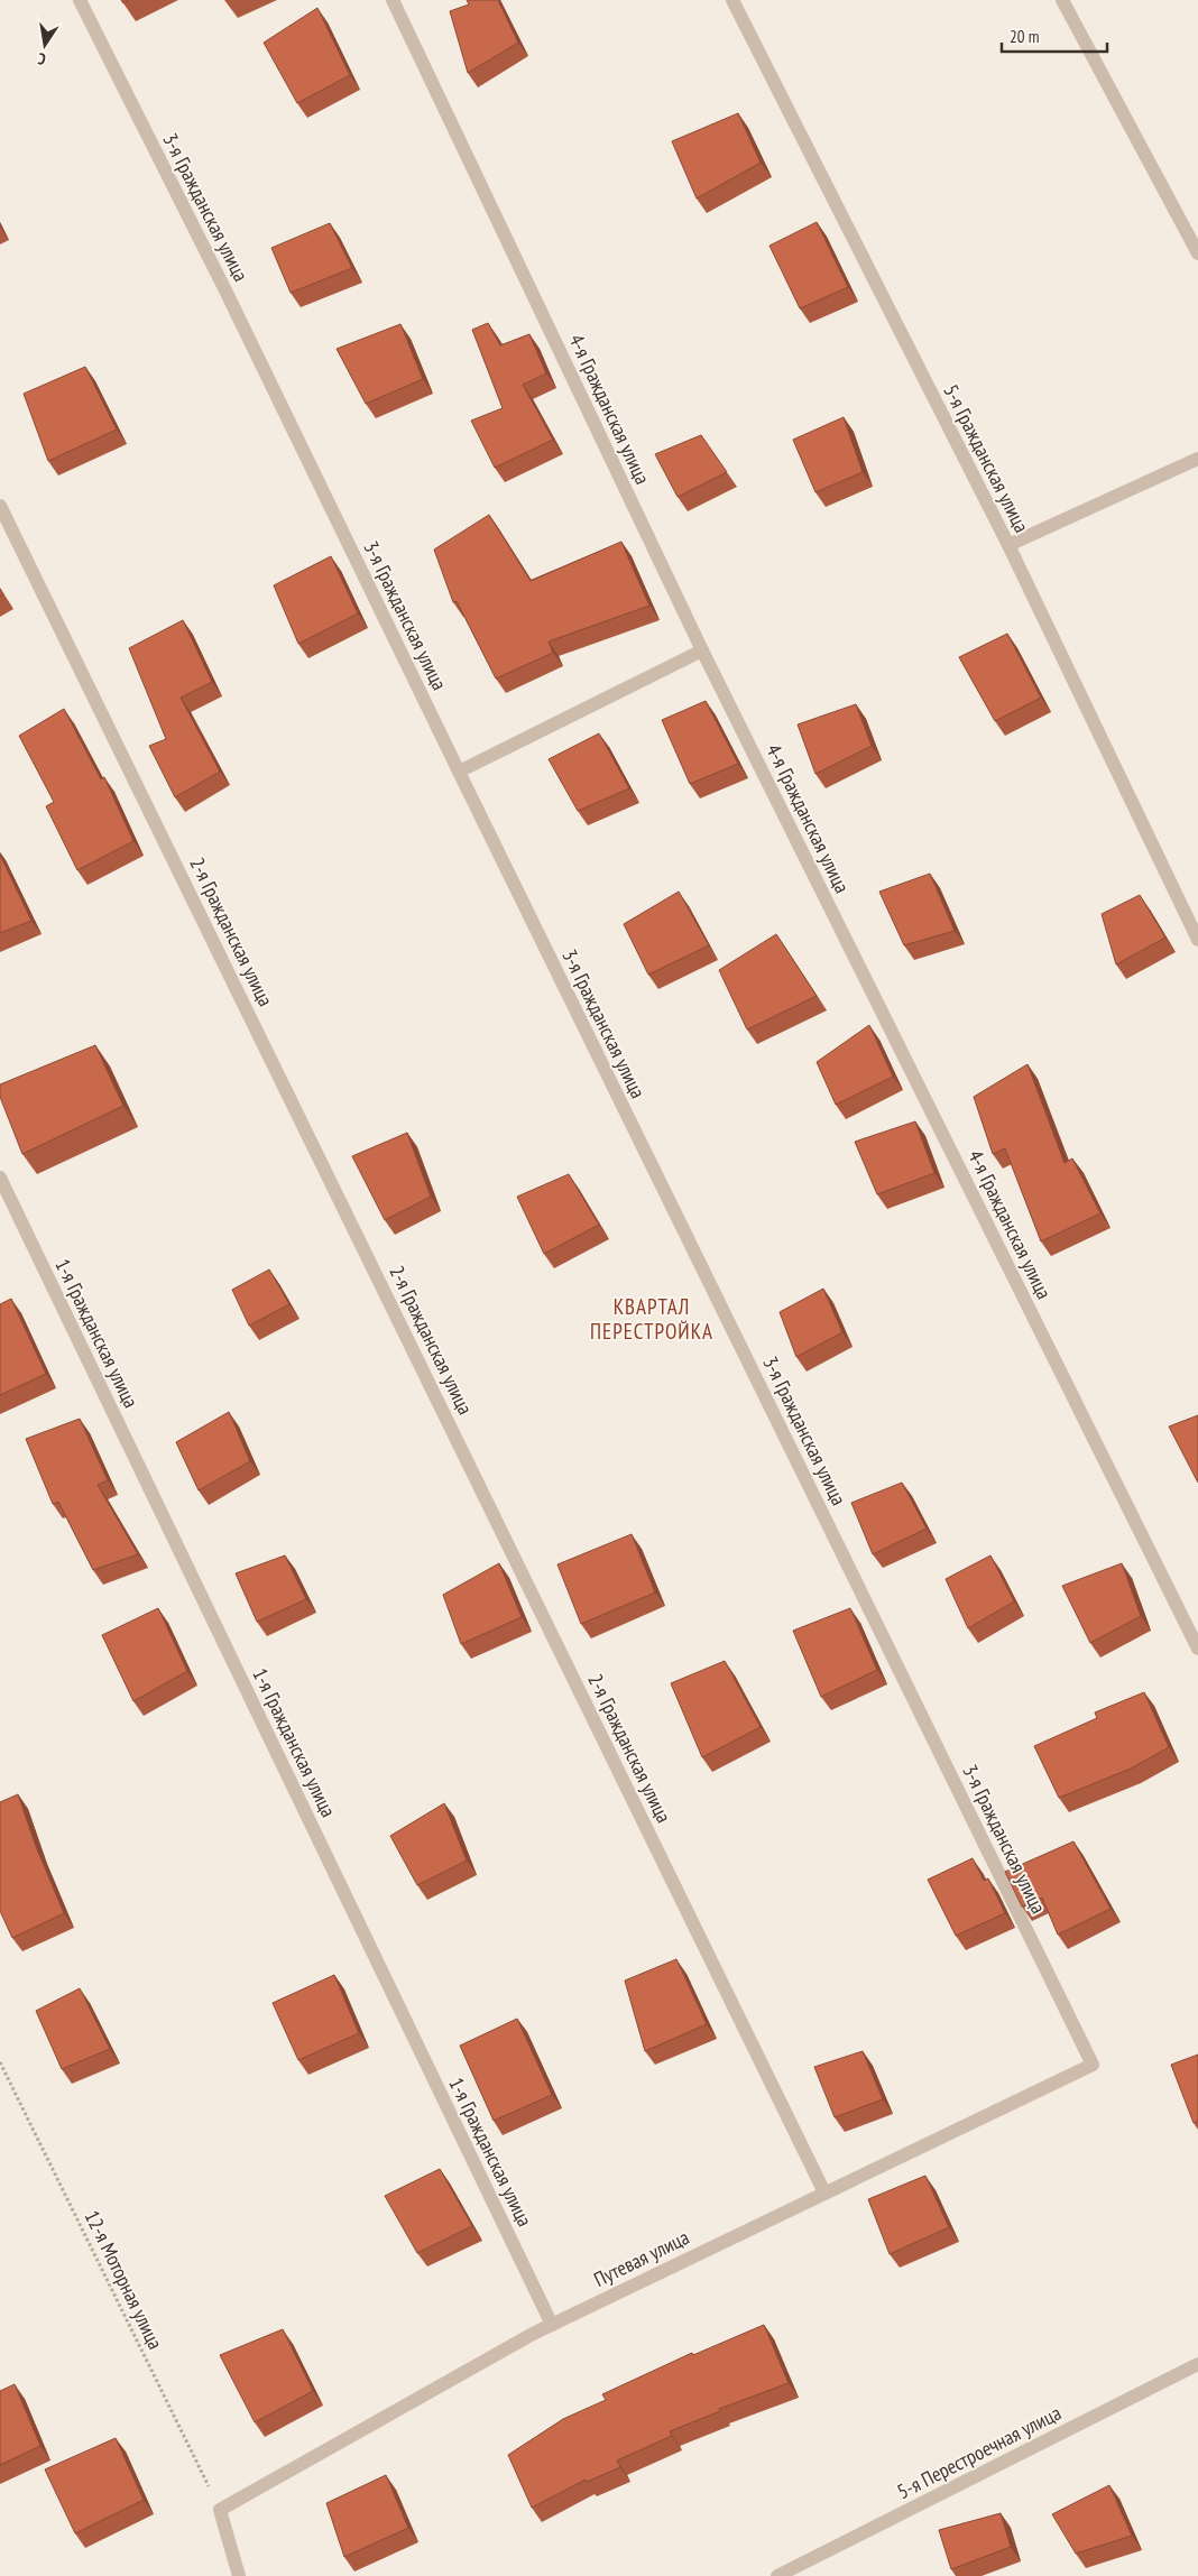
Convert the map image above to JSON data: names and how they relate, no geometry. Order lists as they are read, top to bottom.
{
  "streets": {
    "street": [
      "3-я Гражданская улица",
      "4-я Гражданская улица",
      "5-я Гражданская улица",
      "2-я Гражданская улица",
      "1-я Гражданская улица",
      "Путевая улица",
      "5-я Перестроечная улица"
    ],
    "path": ["12-я Моторная улица"]
  },
  "crossings": [
    ["3-я Гражданская улица", "Путевая улица"],
    ["2-я Гражданская улица", "Путевая улица"],
    ["1-я Гражданская улица", "Путевая улица"],
    ["Путевая улица", "12-я Моторная улица"]
  ],
  "districts": ["КВАРТАЛ ПЕРЕСТРОЙКА"],
  "scale_bar": "20 m",
  "north": "bottom"
}
